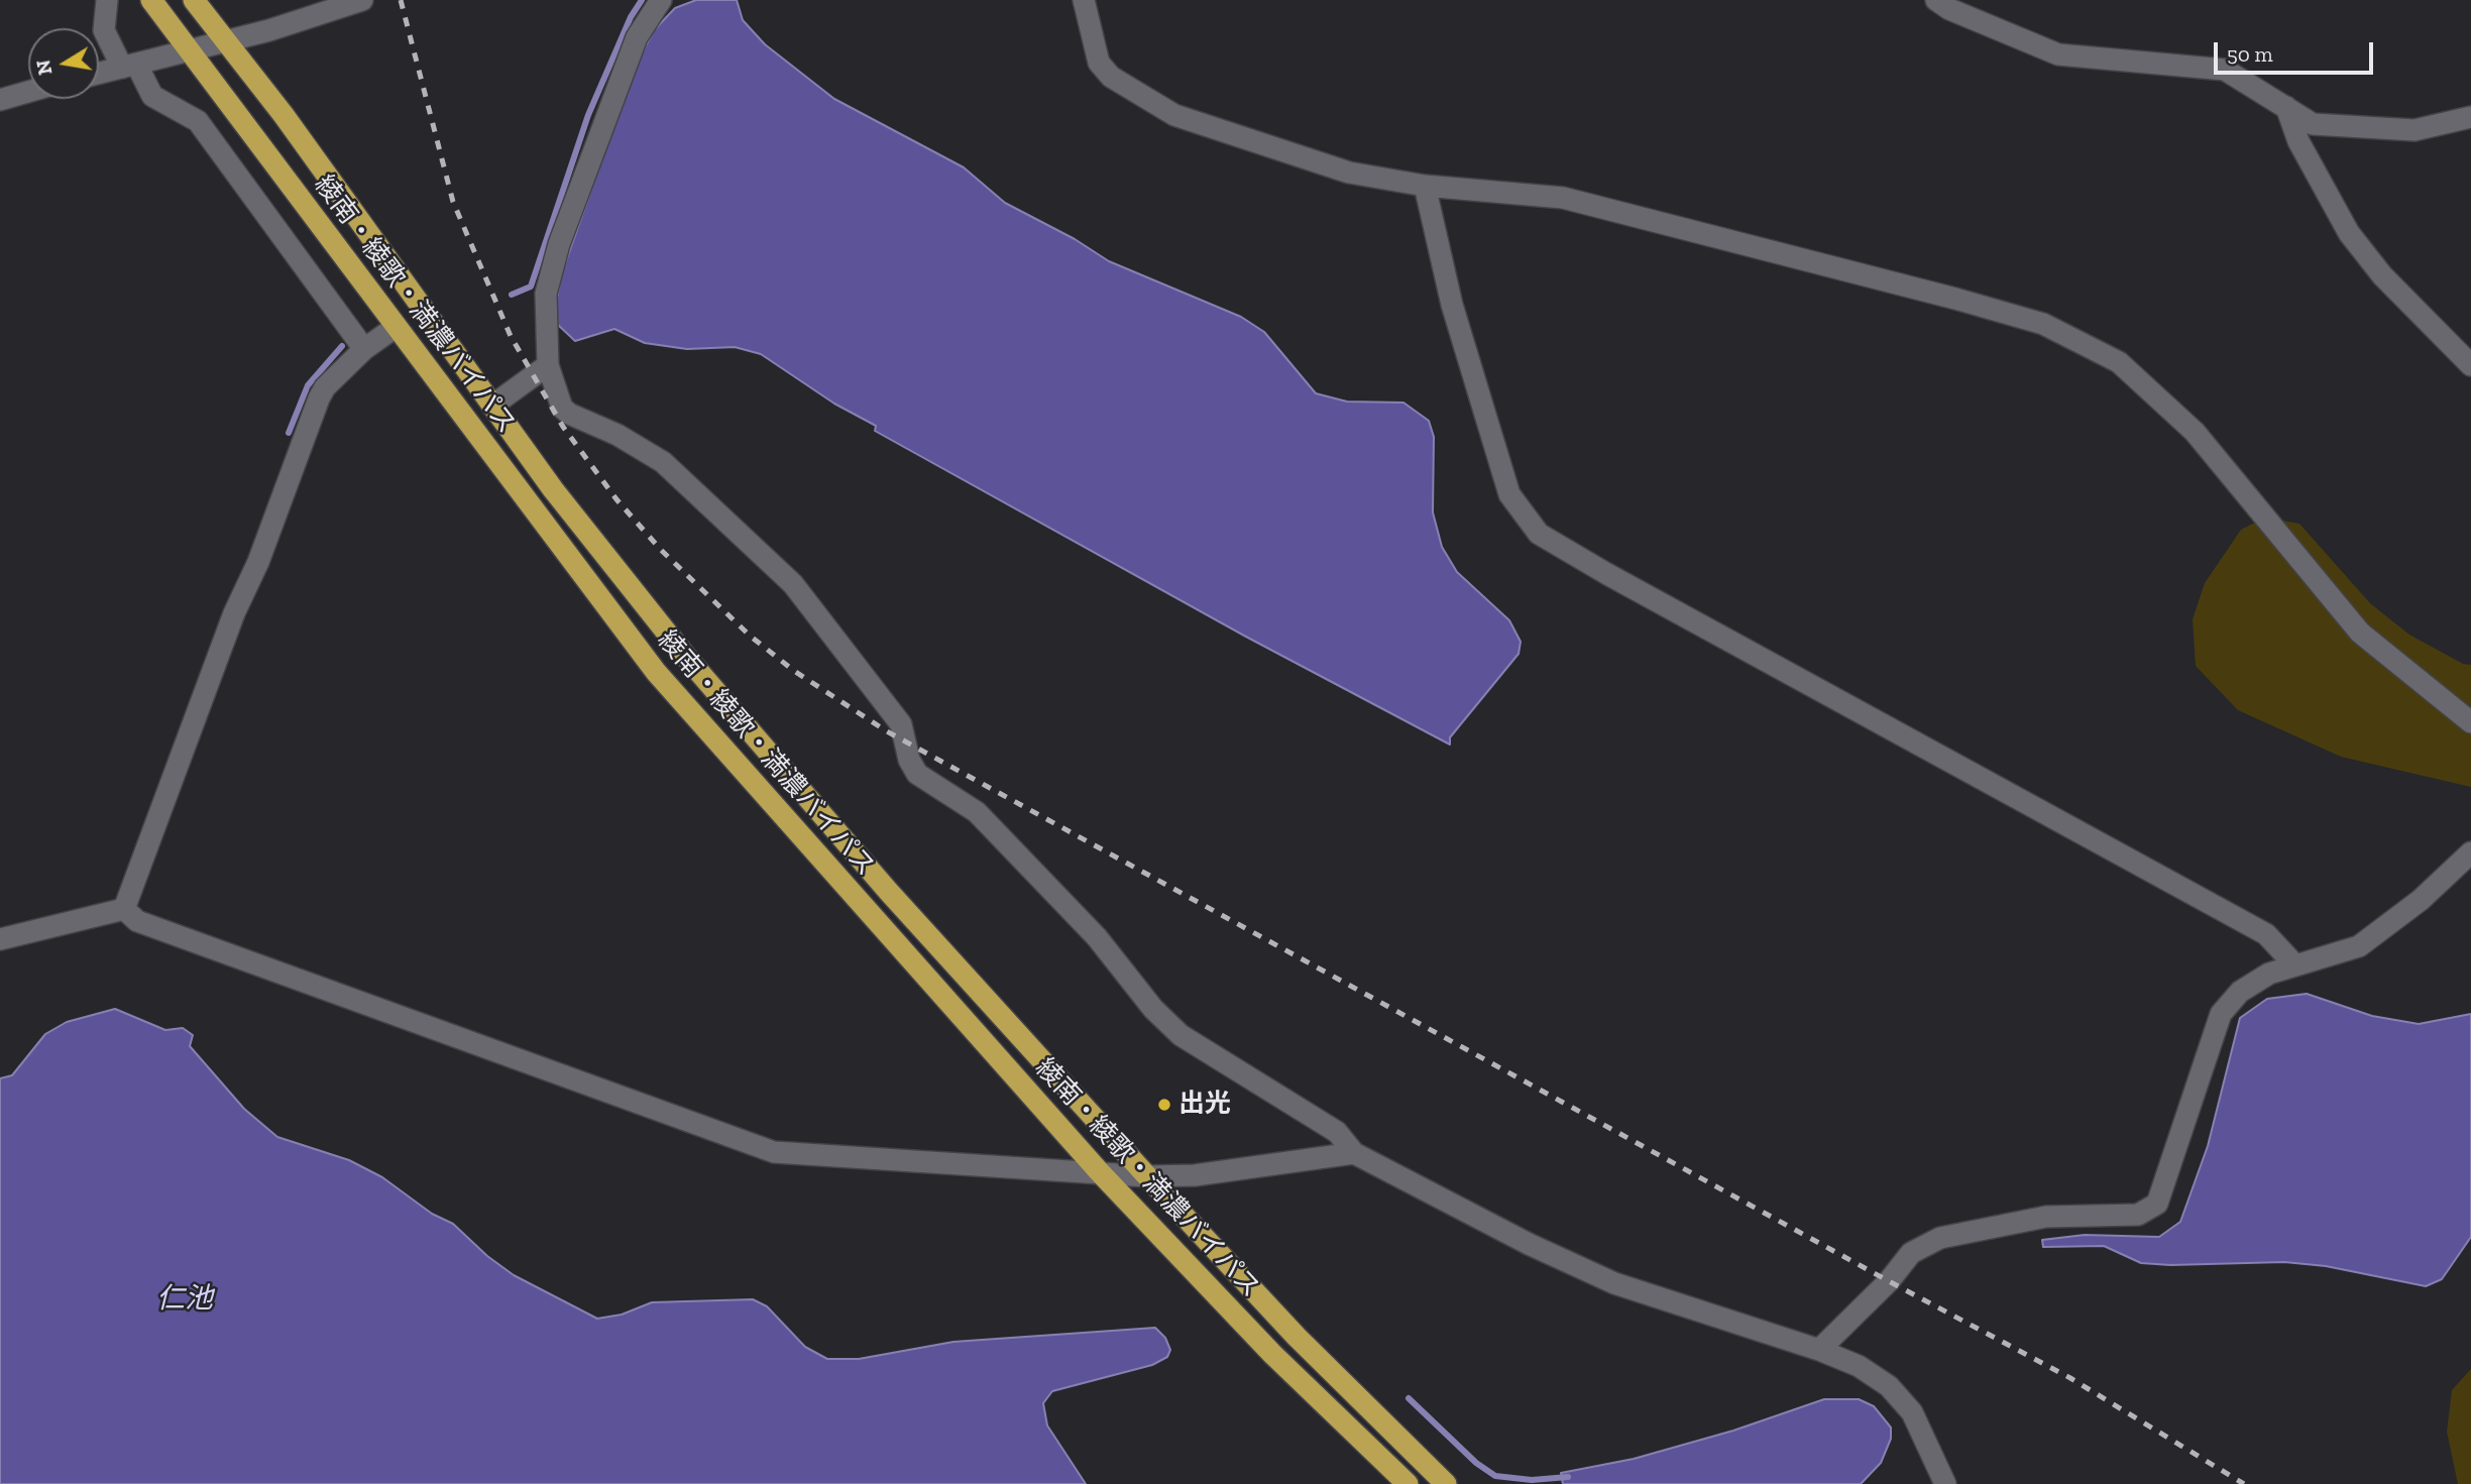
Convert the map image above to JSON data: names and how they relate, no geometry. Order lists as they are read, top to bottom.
{
  "streets": {
    "highway": ["綾南・綾歌・満濃バイパス"]
  },
  "water": ["仁池"],
  "places": ["出光"],
  "scale_bar": "50 m",
  "north": "left"
}
